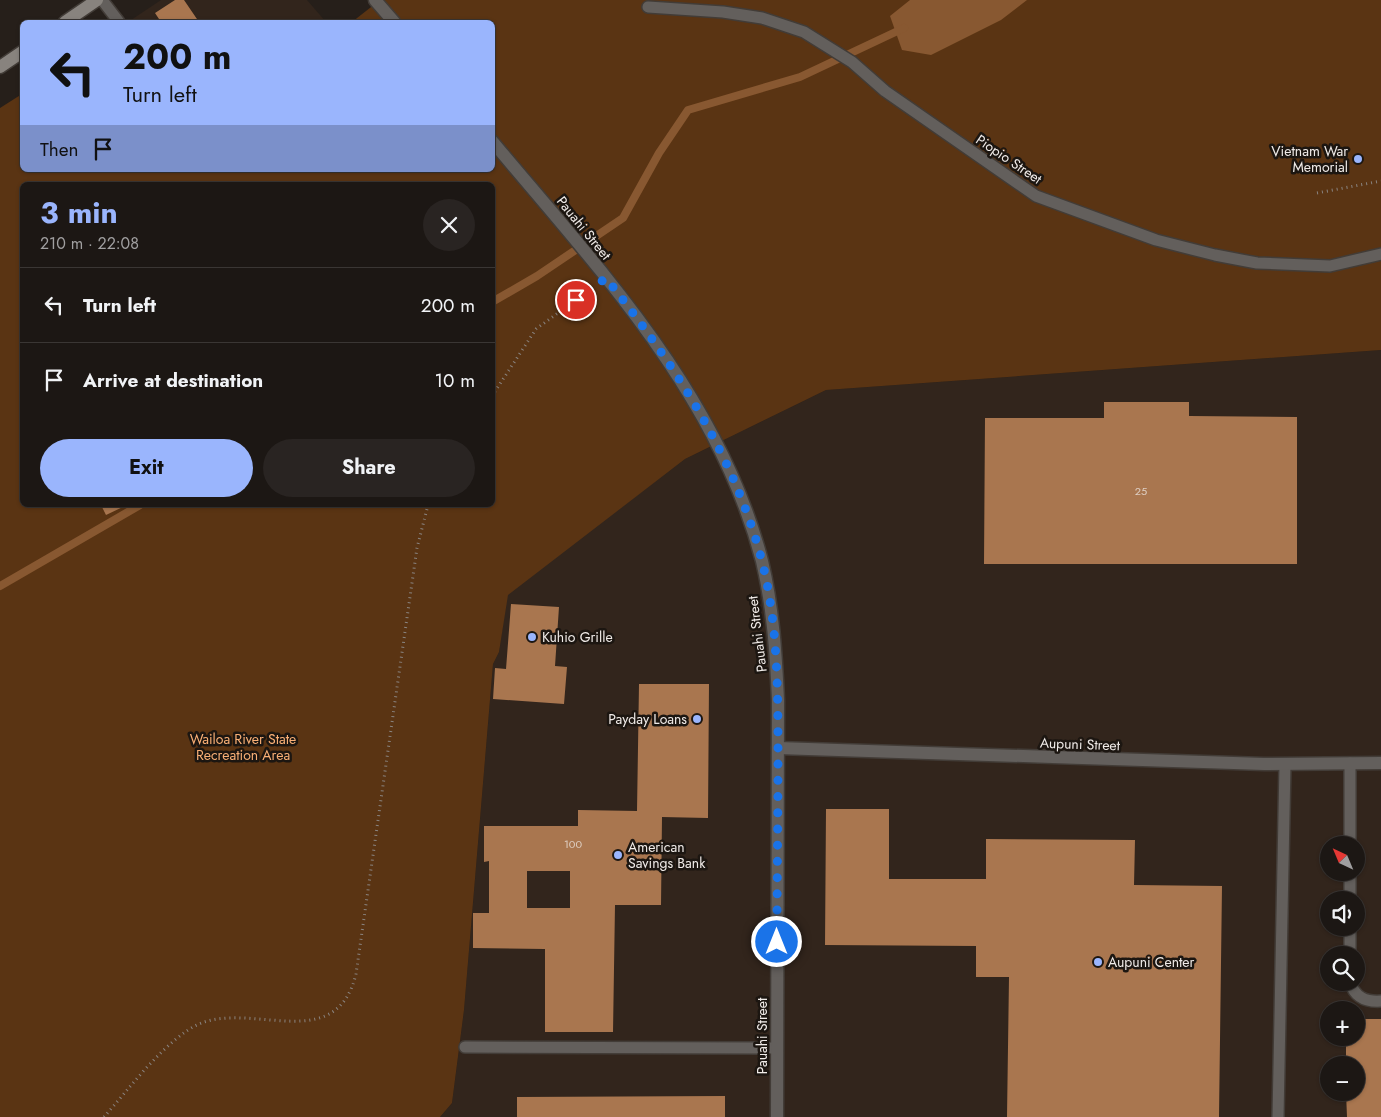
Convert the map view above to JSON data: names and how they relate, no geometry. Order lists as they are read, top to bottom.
{
  "streets": {
    "street": ["Pauahi Street", "Aupuni Street"],
    "lane": ["Piopio Street"]
  },
  "crossings": [
    ["Pauahi Street", "Aupuni Street"]
  ],
  "parks": ["Wailoa River State Recreation Area"],
  "places": [
    "Vietnam War Memorial",
    "Kuhio Grille",
    "Payday Loans",
    "American Savings Bank",
    "Aupuni Center"
  ],
  "house_numbers": ["25", "100"],
  "north": "top left",
  "page": {
    "turn": ["200 m", "Turn left"],
    "then": "Then",
    "heading": ["3 min", "210 m · 22:08"],
    "list": [
      {
        "name": "Turn left",
        "value": "200 m"
      },
      {
        "name": "Arrive at destination",
        "value": "10 m"
      }
    ],
    "buttons": ["Exit", "Share"],
    "map_buttons": ["+", "−"]
  }
}
